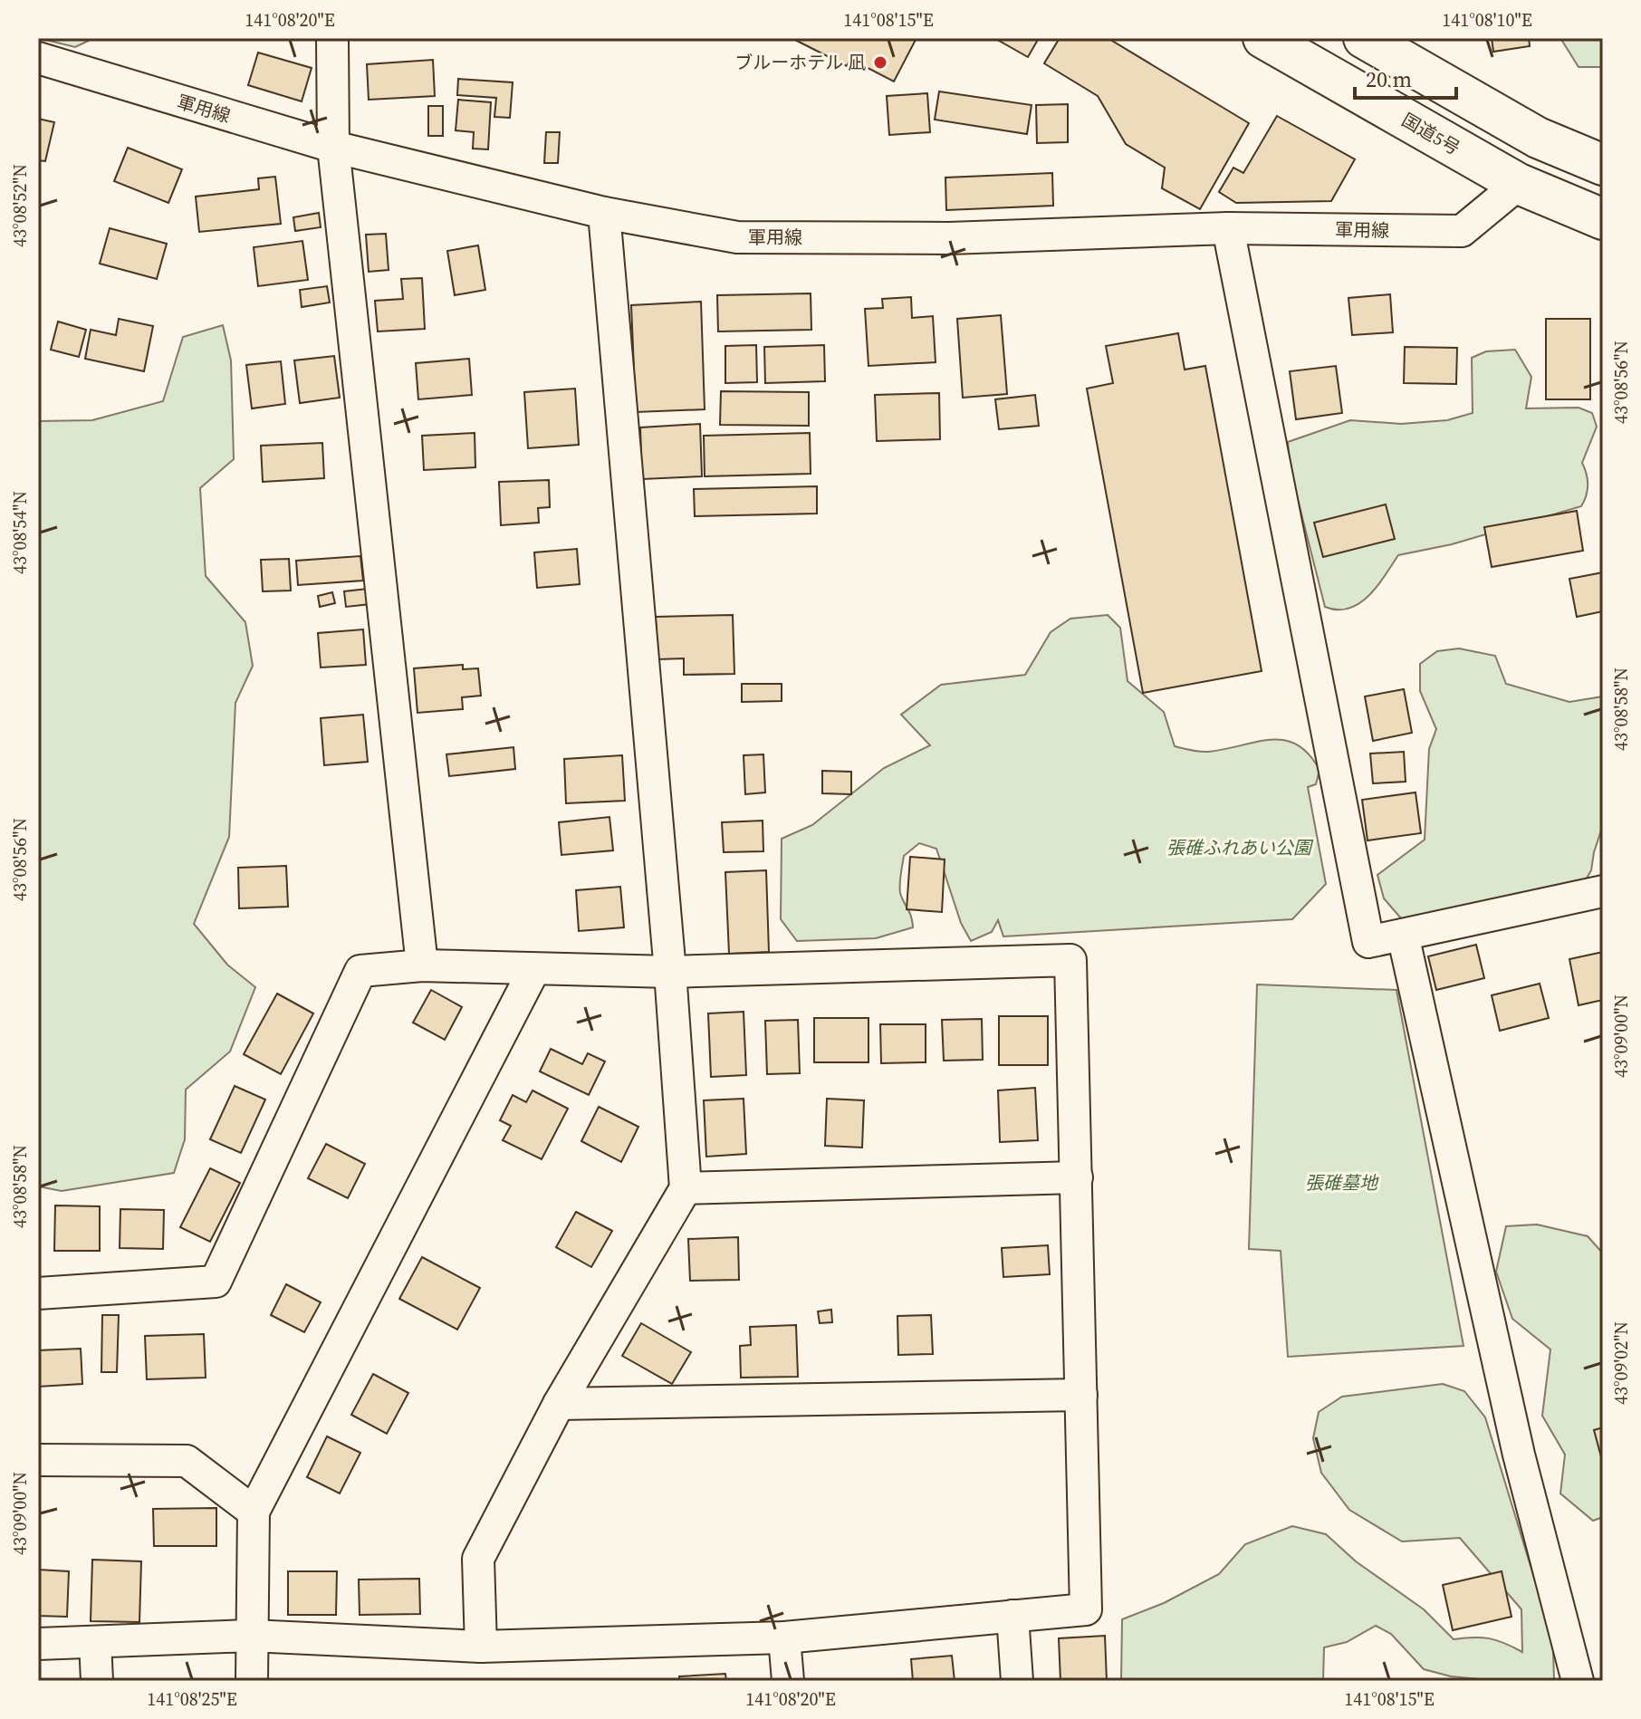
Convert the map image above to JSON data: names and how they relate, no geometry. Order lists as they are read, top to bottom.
{
  "streets": {
    "highway": ["国道5号"],
    "street": ["軍用線"]
  },
  "crossings": [
    ["軍用線", "国道5号"]
  ],
  "parks": ["張碓ふれあい公園", "張碓墓地"],
  "places": ["ブルーホテル 凪"],
  "scale_bar": "20 m",
  "coordinates": [
    "141°08'20\"E",
    "141°08'15\"E",
    "141°08'10\"E",
    "43°08'52\"N",
    "43°08'56\"N",
    "43°08'54\"N",
    "43°08'58\"N",
    "43°09'00\"N",
    "43°09'02\"N",
    "141°08'25\"E"
  ]
}
